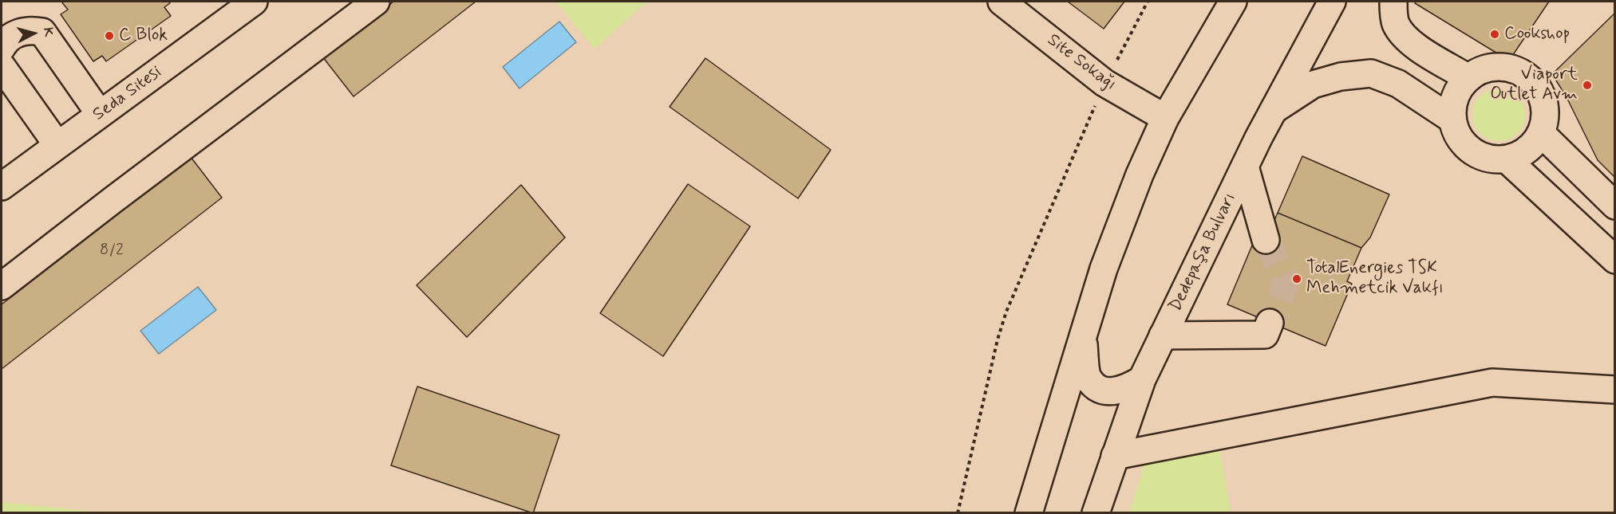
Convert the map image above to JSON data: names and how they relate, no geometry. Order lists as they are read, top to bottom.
{
  "streets": {
    "street": ["Site Sokağı", "Seda Sitesi", "Dedepaşa Bulvarı"]
  },
  "places": [
    "Cookshop",
    "C Blok",
    "Viaport Outlet Avm",
    "TotalEnergies TSK Mehmetcik Vakfı"
  ],
  "house_numbers": ["8/2"],
  "north": "right"
}
